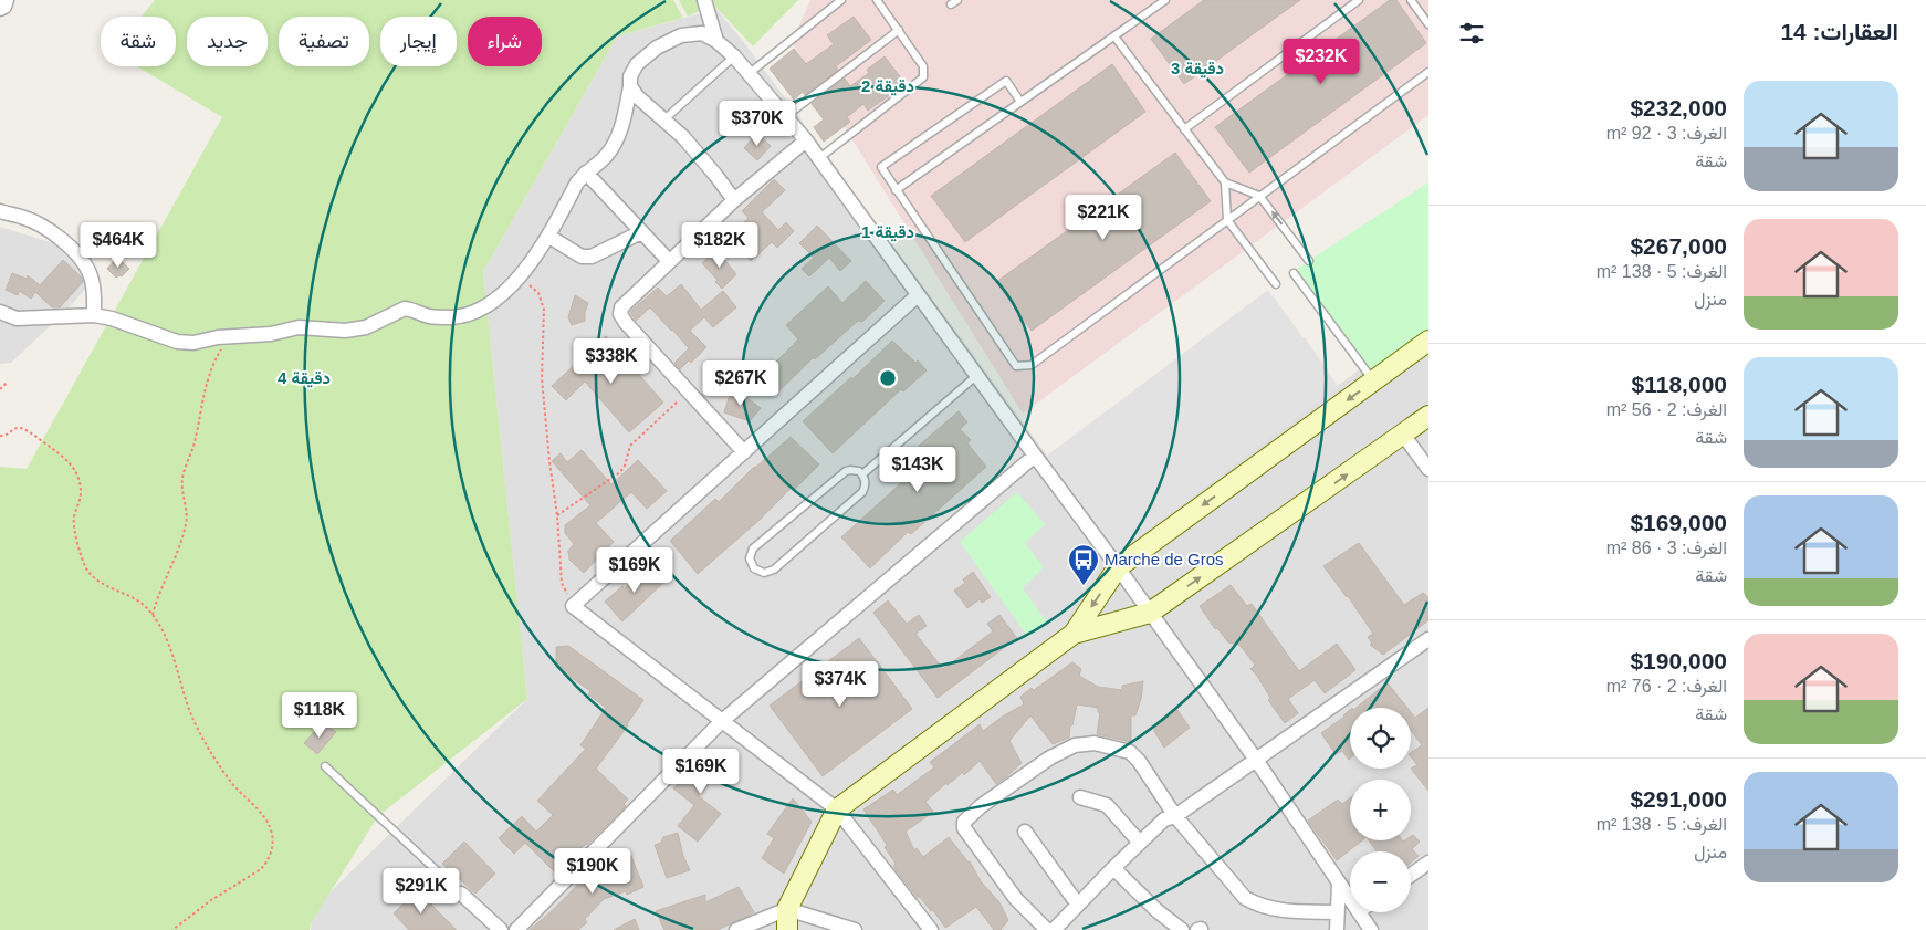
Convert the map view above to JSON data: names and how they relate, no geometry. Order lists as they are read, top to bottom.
{
  "places": {
    "bus stop": ["Marche de Gros"]
  },
  "page": {
    "heading": "العقارات: 14",
    "chip": [
      "شراء",
      "إيجار",
      "تصفية",
      "جديد",
      "شقة"
    ],
    "price": [
      "$232K",
      "$370K",
      "$221K",
      "$464K",
      "$182K",
      "$338K",
      "$267K",
      "$143K",
      "$169K",
      "$374K",
      "$118K",
      "$169K",
      "$190K",
      "$291K"
    ],
    "list": [
      {
        "name": "$232,000",
        "note": "الغرف: 3 · 92 m² · شقة"
      },
      {
        "name": "$267,000",
        "note": "الغرف: 5 · 138 m² · منزل"
      },
      {
        "name": "$118,000",
        "note": "الغرف: 2 · 56 m² · شقة"
      },
      {
        "name": "$169,000",
        "note": "الغرف: 3 · 86 m² · شقة"
      },
      {
        "name": "$190,000",
        "note": "الغرف: 2 · 76 m² · شقة"
      },
      {
        "name": "$291,000",
        "note": "الغرف: 5 · 138 m² · منزل"
      }
    ],
    "map_buttons": ["+", "−"]
  },
  "rings": [
    "3 دقيقة",
    "2 دقيقة",
    "1 دقيقة",
    "4 دقيقة"
  ]
}
